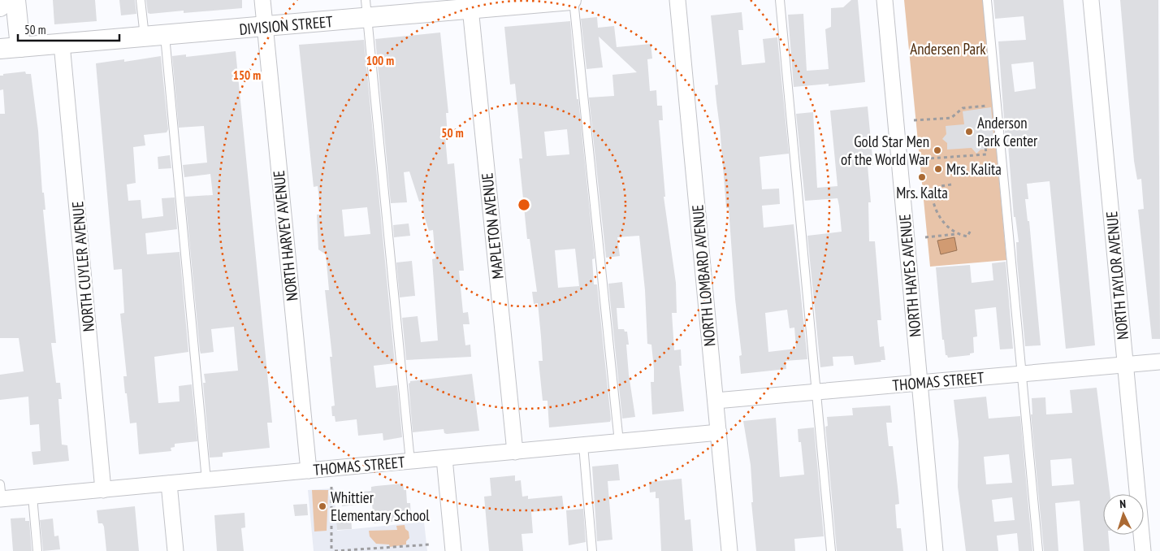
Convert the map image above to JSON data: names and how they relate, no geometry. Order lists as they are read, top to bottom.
{
  "streets": {
    "street": [
      "DIVISION STREET",
      "MAPLETON AVENUE",
      "NORTH HARVEY AVENUE",
      "NORTH CUYLER AVENUE",
      "NORTH LOMBARD AVENUE",
      "NORTH HAYES AVENUE",
      "NORTH TAYLOR AVENUE",
      "THOMAS STREET"
    ]
  },
  "crossings": [
    ["DIVISION STREET", "MAPLETON AVENUE"],
    ["DIVISION STREET", "NORTH HARVEY AVENUE"],
    ["DIVISION STREET", "NORTH CUYLER AVENUE"],
    ["MAPLETON AVENUE", "THOMAS STREET"],
    ["NORTH HARVEY AVENUE", "THOMAS STREET"],
    ["NORTH CUYLER AVENUE", "THOMAS STREET"],
    ["NORTH LOMBARD AVENUE", "THOMAS STREET"],
    ["NORTH HAYES AVENUE", "THOMAS STREET"],
    ["NORTH TAYLOR AVENUE", "THOMAS STREET"]
  ],
  "parks": ["Andersen Park"],
  "places": [
    "Anderson Park Center",
    "Gold Star Men of the World War",
    "Mrs. Kalita",
    "Mrs. Kalta",
    "Whittier Elementary School"
  ],
  "scale_bar": "50 m",
  "north": "top",
  "rings": ["100 m", "150 m", "50 m"]
}
